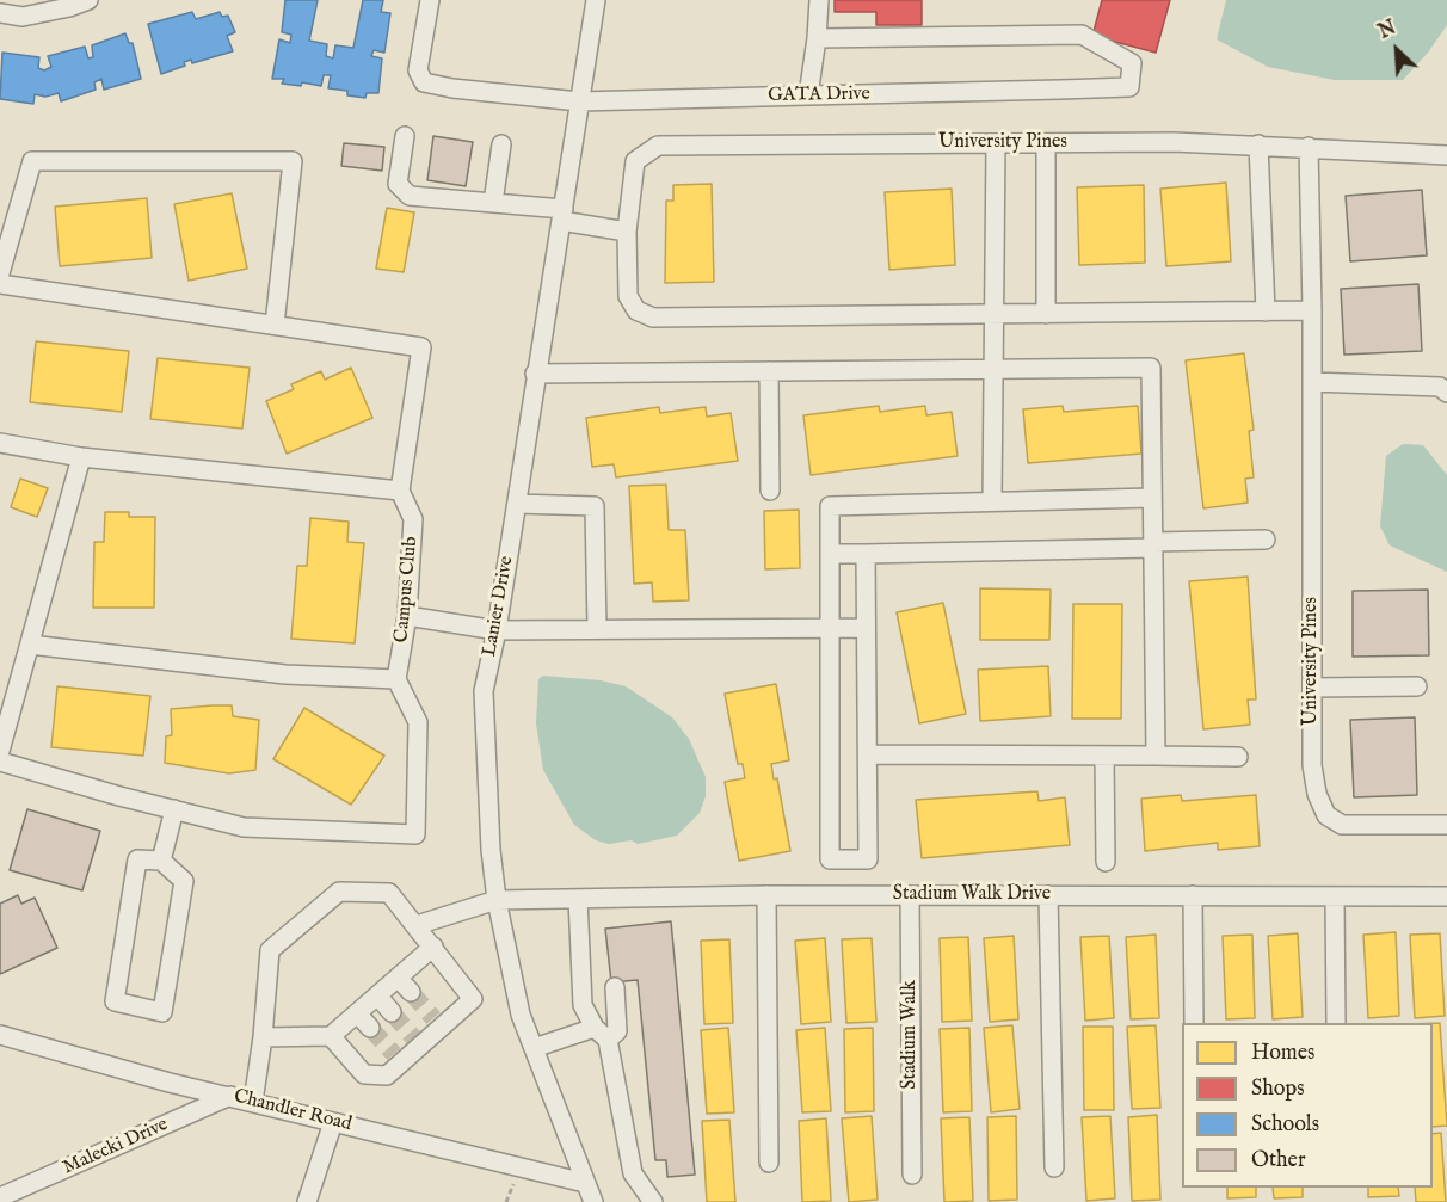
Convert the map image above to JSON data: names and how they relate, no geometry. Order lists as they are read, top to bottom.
{
  "streets": {
    "street": [
      "GATA Drive",
      "University Pines",
      "Campus Club",
      "Lanier Drive",
      "Stadium Walk Drive",
      "Stadium Walk",
      "Chandler Road",
      "Malecki Drive"
    ]
  },
  "crossings": [
    ["GATA Drive", "Lanier Drive"],
    ["Lanier Drive", "Stadium Walk Drive"],
    ["Lanier Drive", "Chandler Road"],
    ["Stadium Walk Drive", "Stadium Walk"],
    ["Chandler Road", "Malecki Drive"]
  ],
  "legend": [
    "Homes",
    "Shops",
    "Schools",
    "Other"
  ],
  "north": "top left"
}
